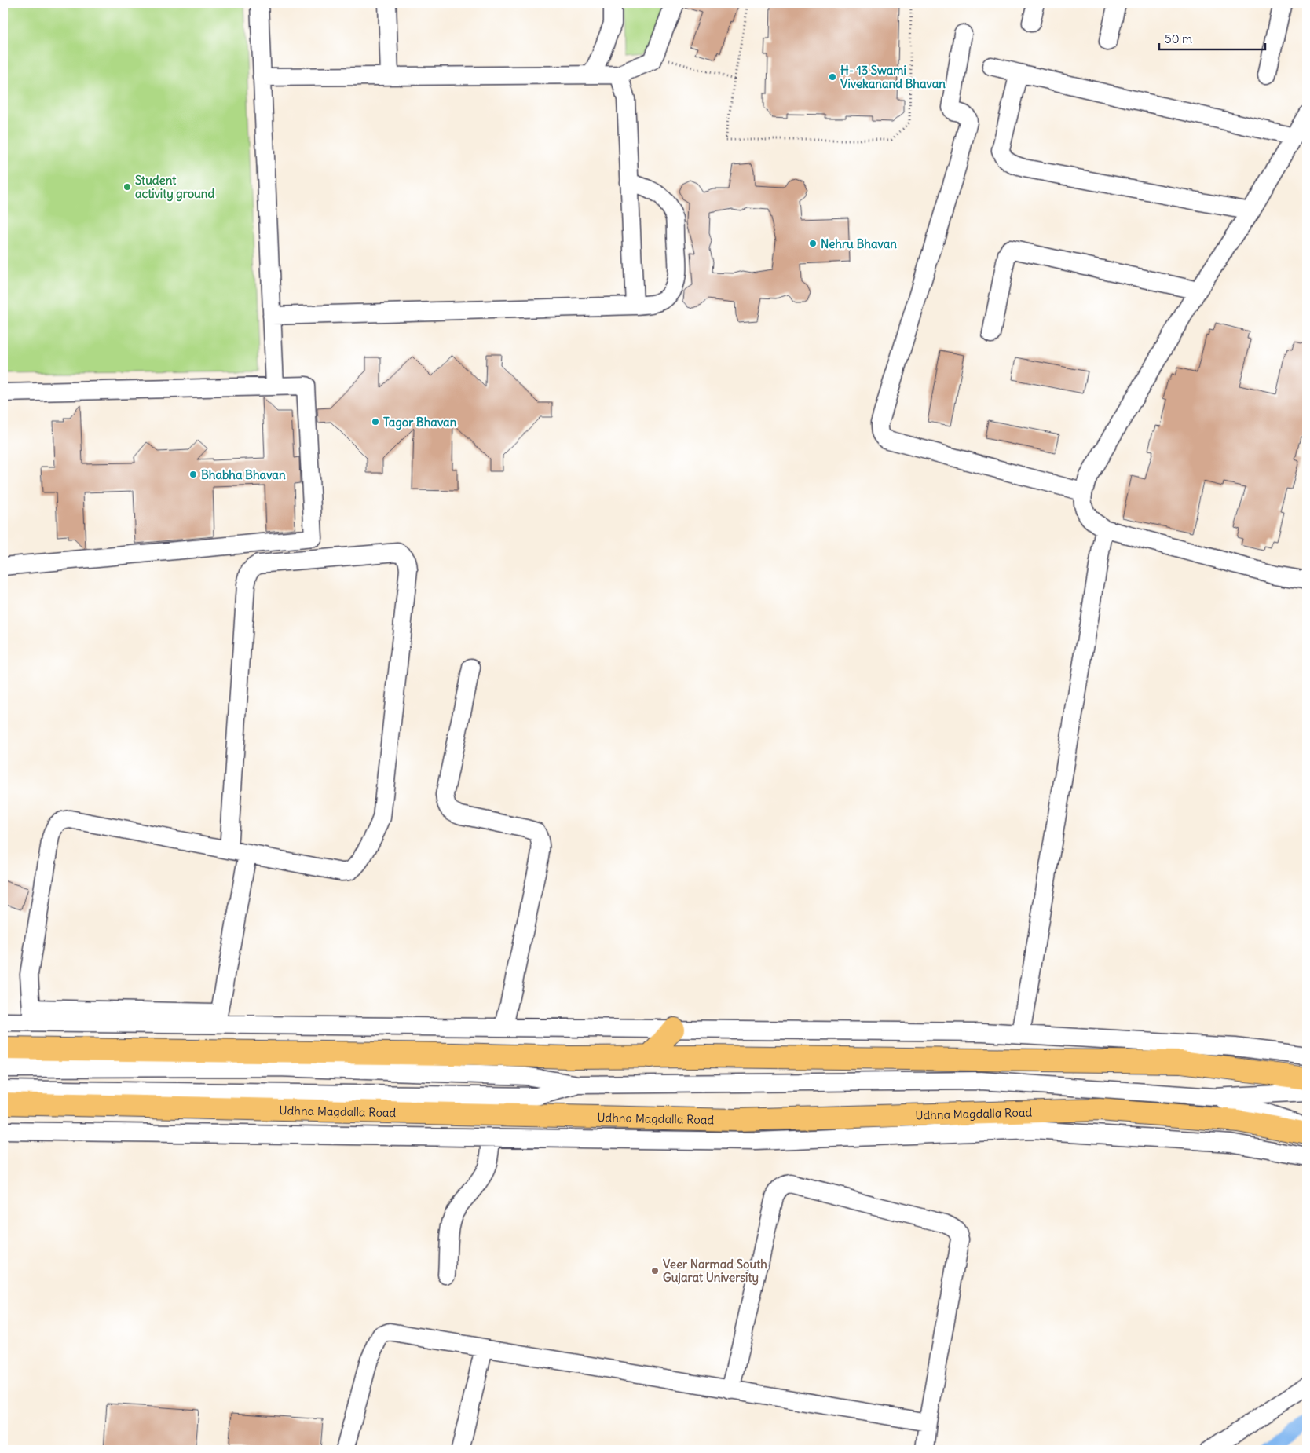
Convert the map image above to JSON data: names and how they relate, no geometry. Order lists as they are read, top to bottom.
{
  "streets": {
    "main road": ["Udhna Magdalla Road"]
  },
  "places": [
    "H- 13 Swami Vivekanand Bhavan",
    "Student activity ground",
    "Nehru Bhavan",
    "Tagor Bhavan",
    "Bhabha Bhavan",
    "Veer Narmad South Gujarat University"
  ],
  "scale_bar": "50 m"
}
